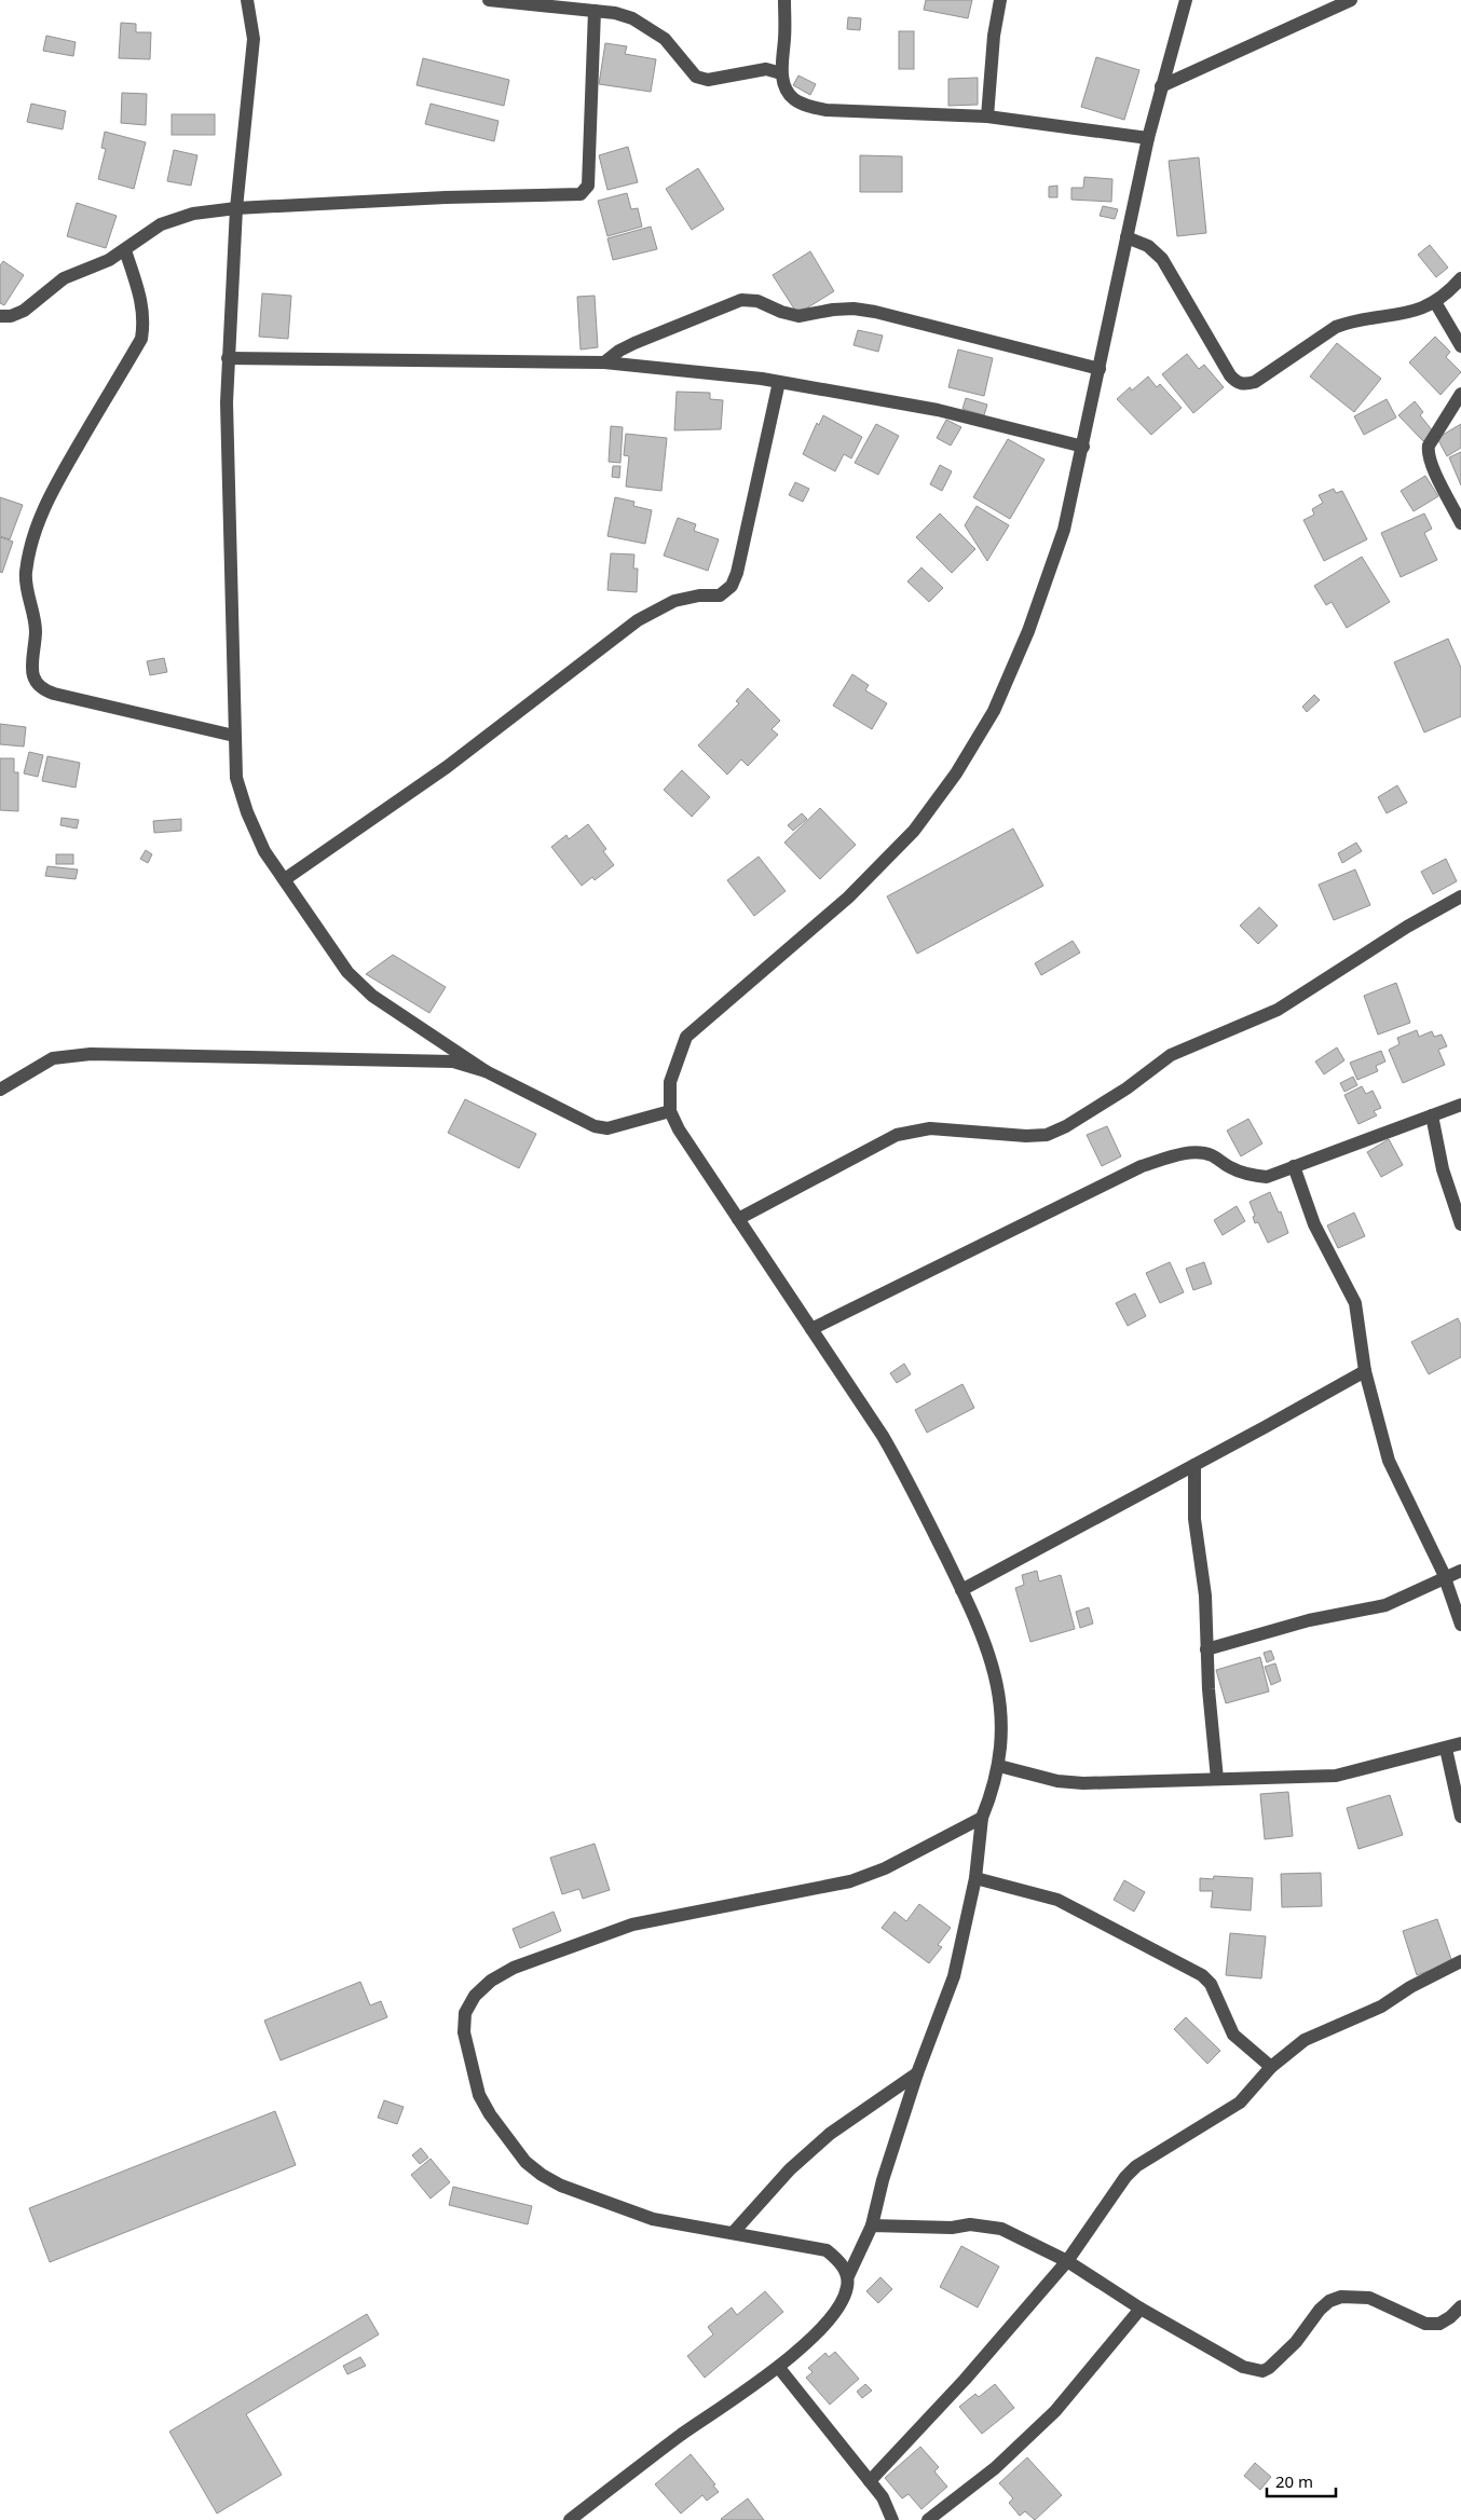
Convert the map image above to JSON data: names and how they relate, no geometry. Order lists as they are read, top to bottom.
{
  "scale_bar": "20 m"
}
